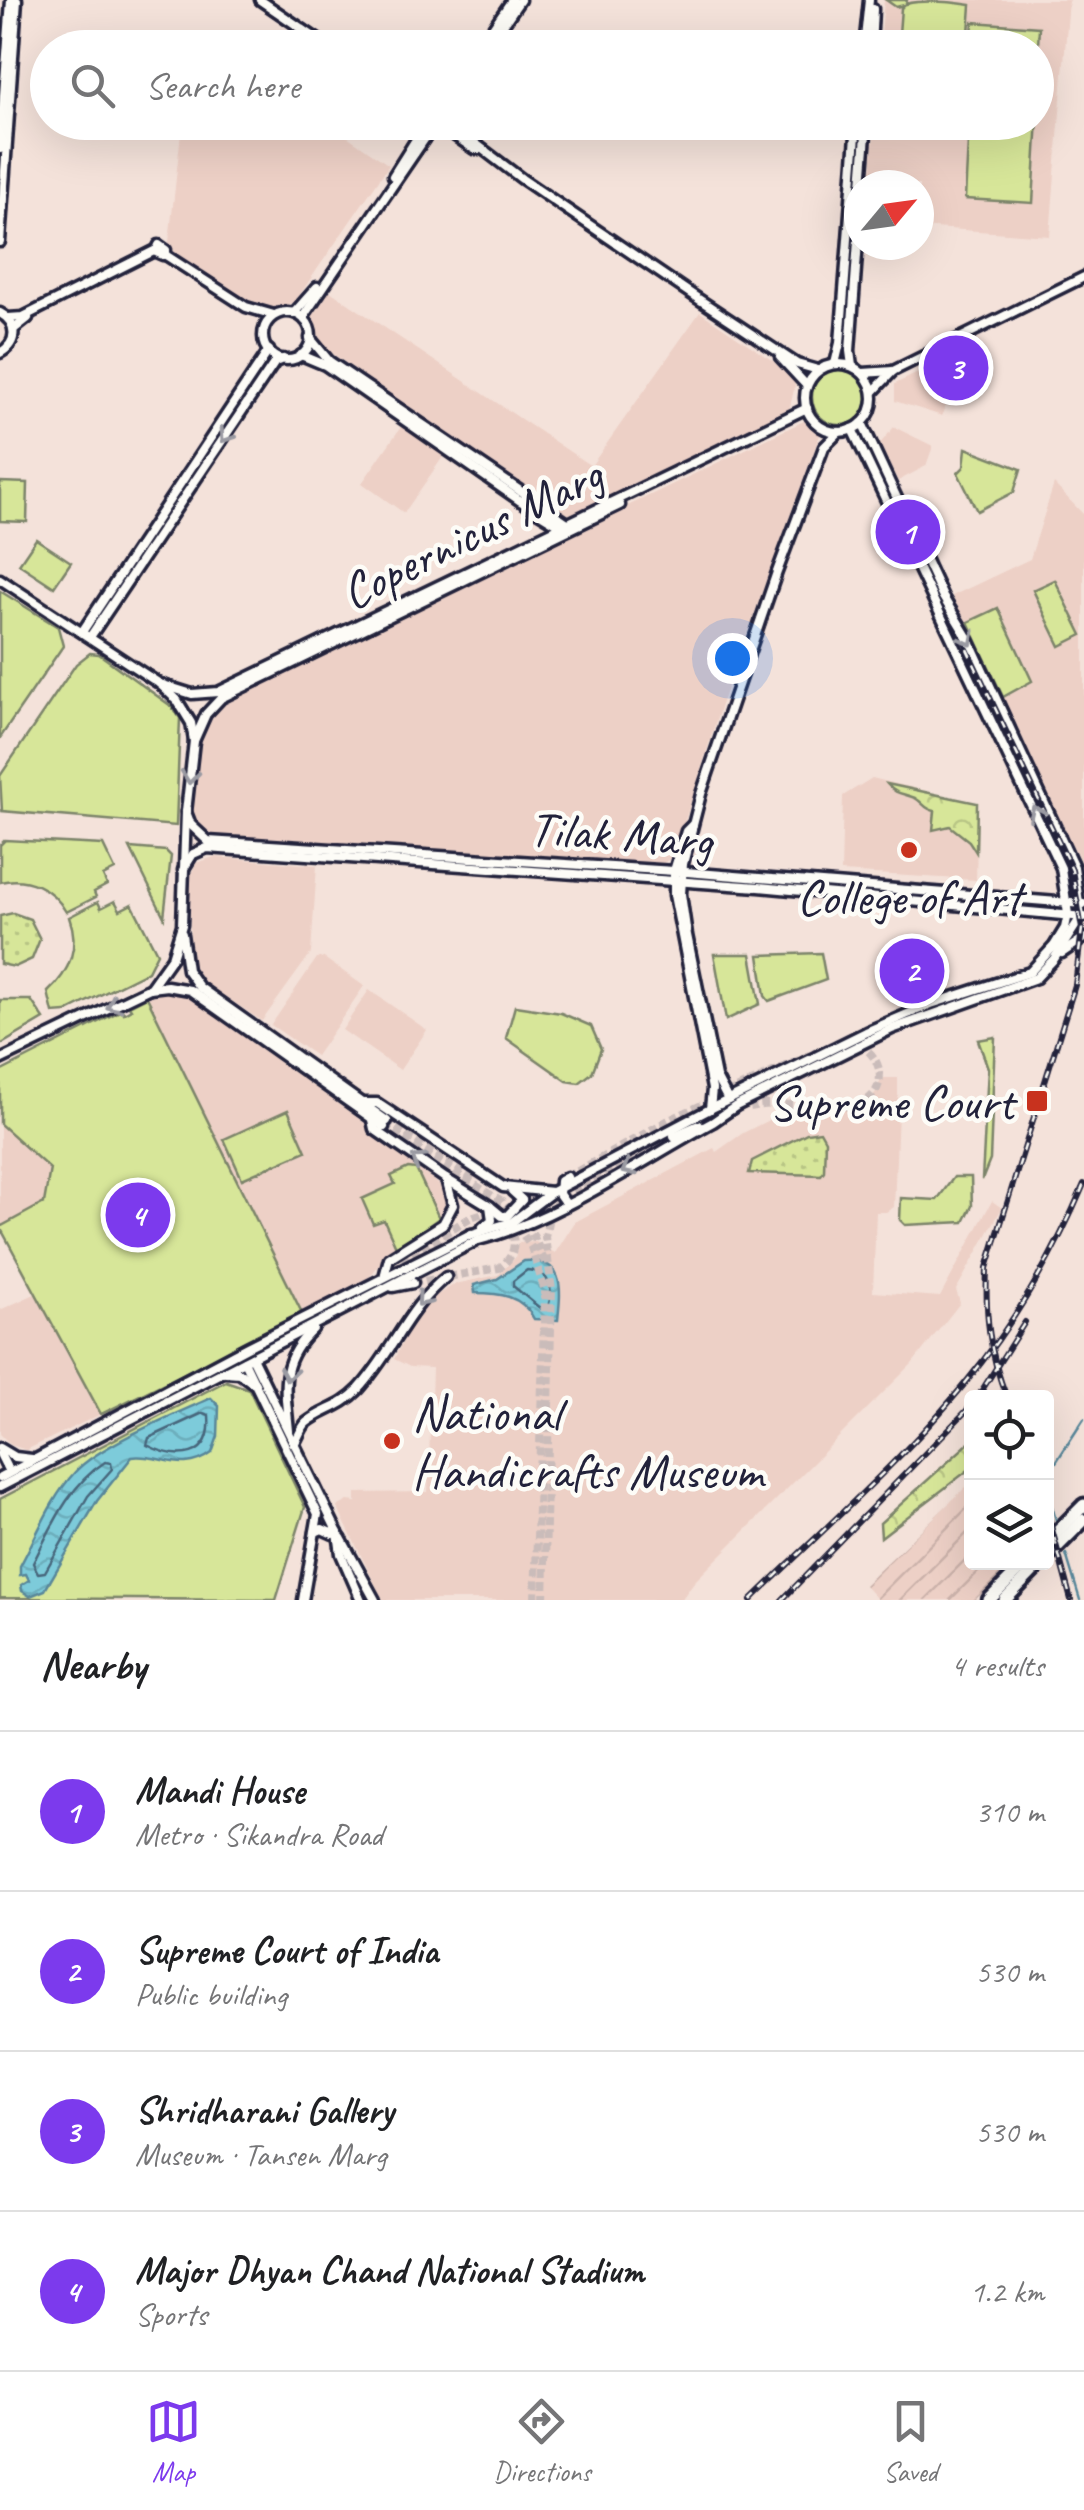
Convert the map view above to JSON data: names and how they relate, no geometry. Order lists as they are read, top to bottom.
{
  "streets": {
    "main road": ["Copernicus Marg", "Tilak Marg"]
  },
  "places": {
    "other": ["College of Art", "National Handicrafts Museum"],
    "transit": ["Supreme Court"]
  },
  "north": "top right",
  "page": {
    "search": "Search here",
    "pins": [
      "3",
      "1",
      "2",
      "4"
    ],
    "heading": ["Nearby", "4 results"],
    "list": [
      {
        "mark": "1",
        "name": "Mandi House",
        "note": "Metro · Sikandra Road",
        "value": "310 m"
      },
      {
        "mark": "2",
        "name": "Supreme Court of India",
        "note": "Public building",
        "value": "530 m"
      },
      {
        "mark": "3",
        "name": "Shridharani Gallery",
        "note": "Museum · Tansen Marg",
        "value": "530 m"
      },
      {
        "mark": "4",
        "name": "Major Dhyan Chand National Stadium",
        "note": "Sports",
        "value": "1.2 km"
      }
    ],
    "nav": ["Map", "Directions", "Saved"]
  }
}
